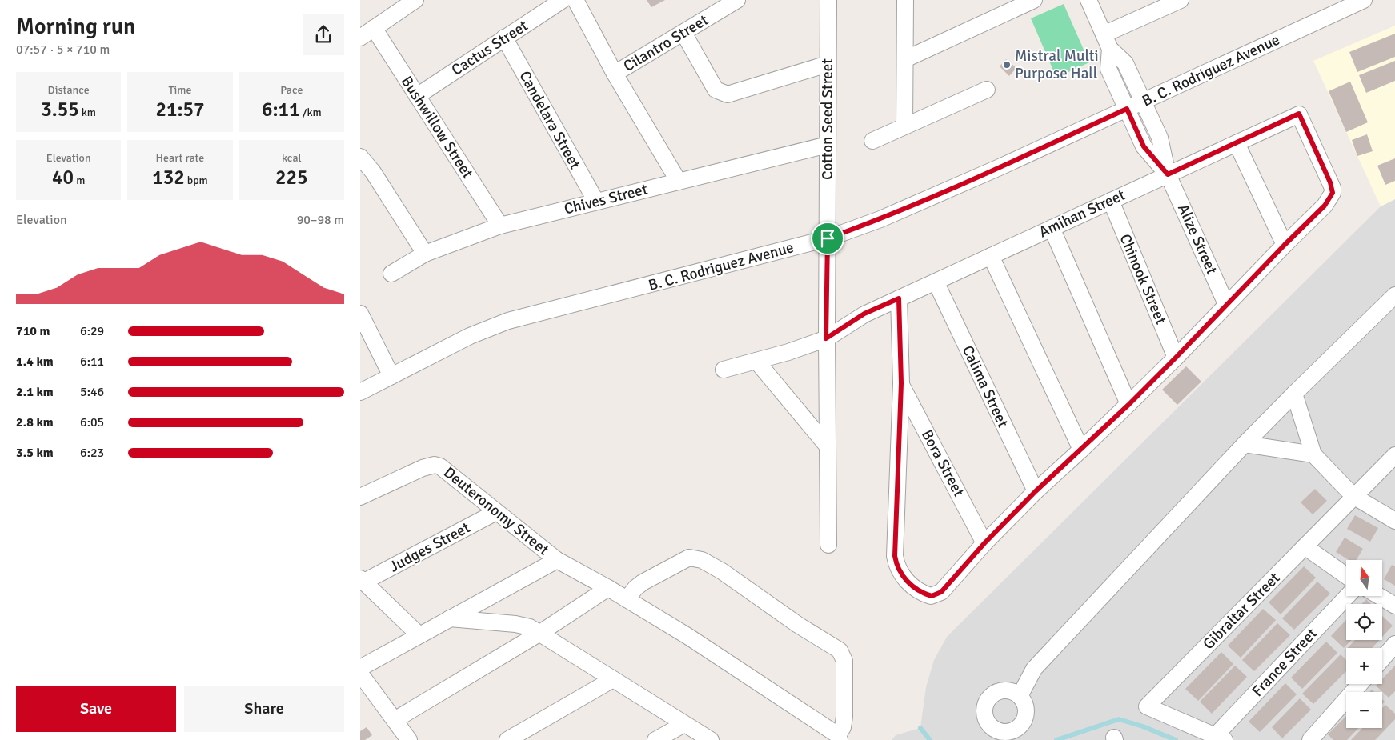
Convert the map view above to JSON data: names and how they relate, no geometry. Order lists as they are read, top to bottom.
{
  "streets": {
    "street": [
      "Cilantro Street",
      "Cactus Street",
      "B. C. Rodriguez Avenue",
      "Cotton Seed Street",
      "Candelara Street",
      "Bushwillow Street",
      "Chives Street",
      "Amihan Street",
      "Alize Street",
      "Chinook Street",
      "Calima Street",
      "Bora Street",
      "Deuteronomy Street",
      "Judges Street",
      "Gibraltar Street",
      "France Street"
    ]
  },
  "crossings": [
    ["Cactus Street", "Candelara Street"],
    ["Cactus Street", "Bushwillow Street"],
    ["B. C. Rodriguez Avenue", "Cotton Seed Street"],
    ["Cotton Seed Street", "Chives Street"],
    ["Cotton Seed Street", "Amihan Street"],
    ["Candelara Street", "Chives Street"],
    ["Bushwillow Street", "Chives Street"],
    ["Amihan Street", "Alize Street"],
    ["Amihan Street", "Chinook Street"],
    ["Amihan Street", "Calima Street"],
    ["Deuteronomy Street", "Judges Street"],
    ["Gibraltar Street", "France Street"]
  ],
  "places": ["Mistral Multi Purpose Hall"],
  "north": "top",
  "page": {
    "heading": ["Morning run", "07:57 · 5 × 710 m"],
    "stats": [
      ["Distance", "3.55 km"],
      ["Time", "21:57"],
      ["Pace", "6:11 /km"],
      ["Elevation", "40 m"],
      ["Heart rate", "132 bpm"],
      ["kcal", "225"]
    ],
    "chart": ["Elevation", "90–98 m"],
    "list": [
      {
        "name": "710 m",
        "note": "6:29"
      },
      {
        "name": "1.4 km",
        "note": "6:11"
      },
      {
        "name": "2.1 km",
        "note": "5:46"
      },
      {
        "name": "2.8 km",
        "note": "6:05"
      },
      {
        "name": "3.5 km",
        "note": "6:23"
      }
    ],
    "map_buttons": ["+", "−"],
    "buttons": ["Save", "Share"]
  }
}
